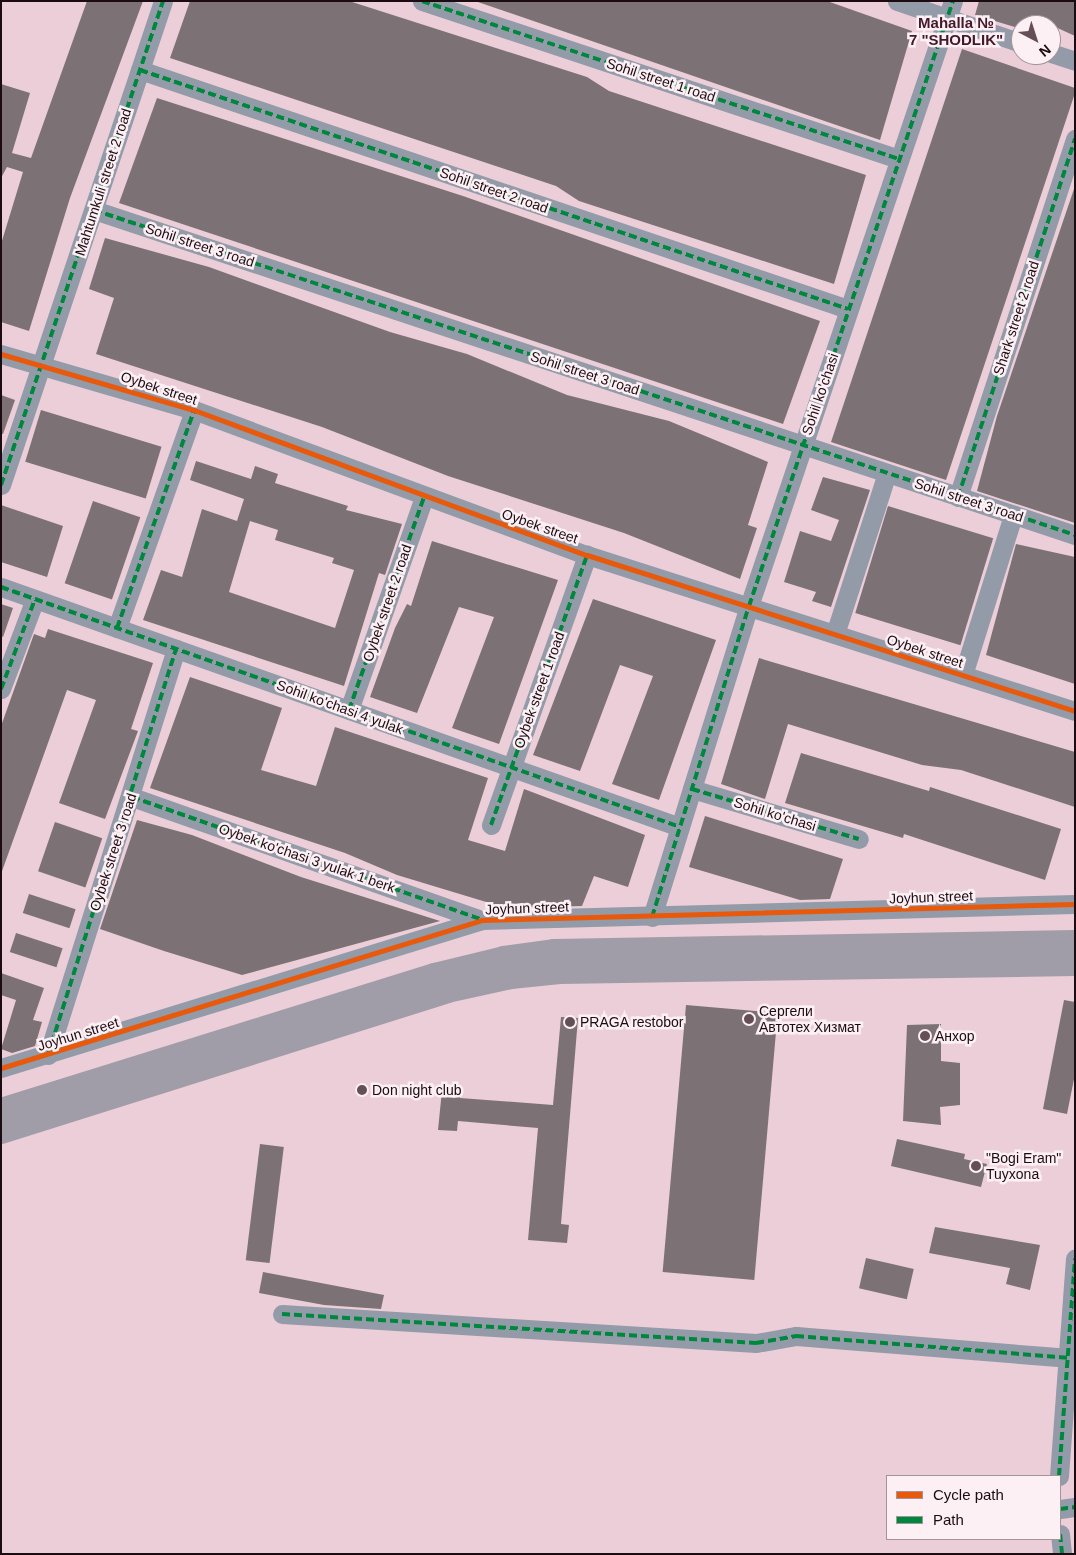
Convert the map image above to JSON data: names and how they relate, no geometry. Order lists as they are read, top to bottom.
{
  "streets": {
    "street": [
      "Sohil street 1 road",
      "Mahtumkuli street 2 road",
      "Sohil street 2 road",
      "Sohil street 3 road",
      "Shark street 2 road",
      "Oybek street",
      "Sohil ko'chasi",
      "Oybek street 2 road",
      "Oybek street 1 road",
      "Sohil ko'chasi 4 yulak",
      "Oybek street 3 road",
      "Oybek ko'chasi 3 yulak 1 berk",
      "Joyhun street"
    ]
  },
  "crossings": [
    ["Sohil street 1 road", "Sohil ko'chasi"],
    ["Mahtumkuli street 2 road", "Sohil street 2 road"],
    ["Mahtumkuli street 2 road", "Sohil street 3 road"],
    ["Mahtumkuli street 2 road", "Oybek street"],
    ["Sohil street 2 road", "Sohil ko'chasi"],
    ["Sohil street 3 road", "Shark street 2 road"],
    ["Sohil street 3 road", "Sohil ko'chasi"],
    ["Oybek street", "Sohil ko'chasi"],
    ["Oybek street", "Oybek street 2 road"],
    ["Oybek street", "Oybek street 1 road"],
    ["Sohil ko'chasi", "Sohil ko'chasi 4 yulak"],
    ["Sohil ko'chasi", "Joyhun street"],
    ["Oybek street 2 road", "Sohil ko'chasi 4 yulak"],
    ["Oybek street 1 road", "Sohil ko'chasi 4 yulak"],
    ["Sohil ko'chasi 4 yulak", "Oybek street 3 road"],
    ["Oybek street 3 road", "Oybek ko'chasi 3 yulak 1 berk"],
    ["Oybek street 3 road", "Joyhun street"],
    ["Oybek ko'chasi 3 yulak 1 berk", "Joyhun street"]
  ],
  "districts": ["Mahalla № 7 \"SHODLIK\""],
  "places": [
    "Сергели Автотех Хизмат",
    "PRAGA restobor",
    "Анхор",
    "Don night club",
    "\"Bogi Eram\" Tuyxona"
  ],
  "legend": ["Cycle path", "Path"],
  "north": "bottom right"
}
